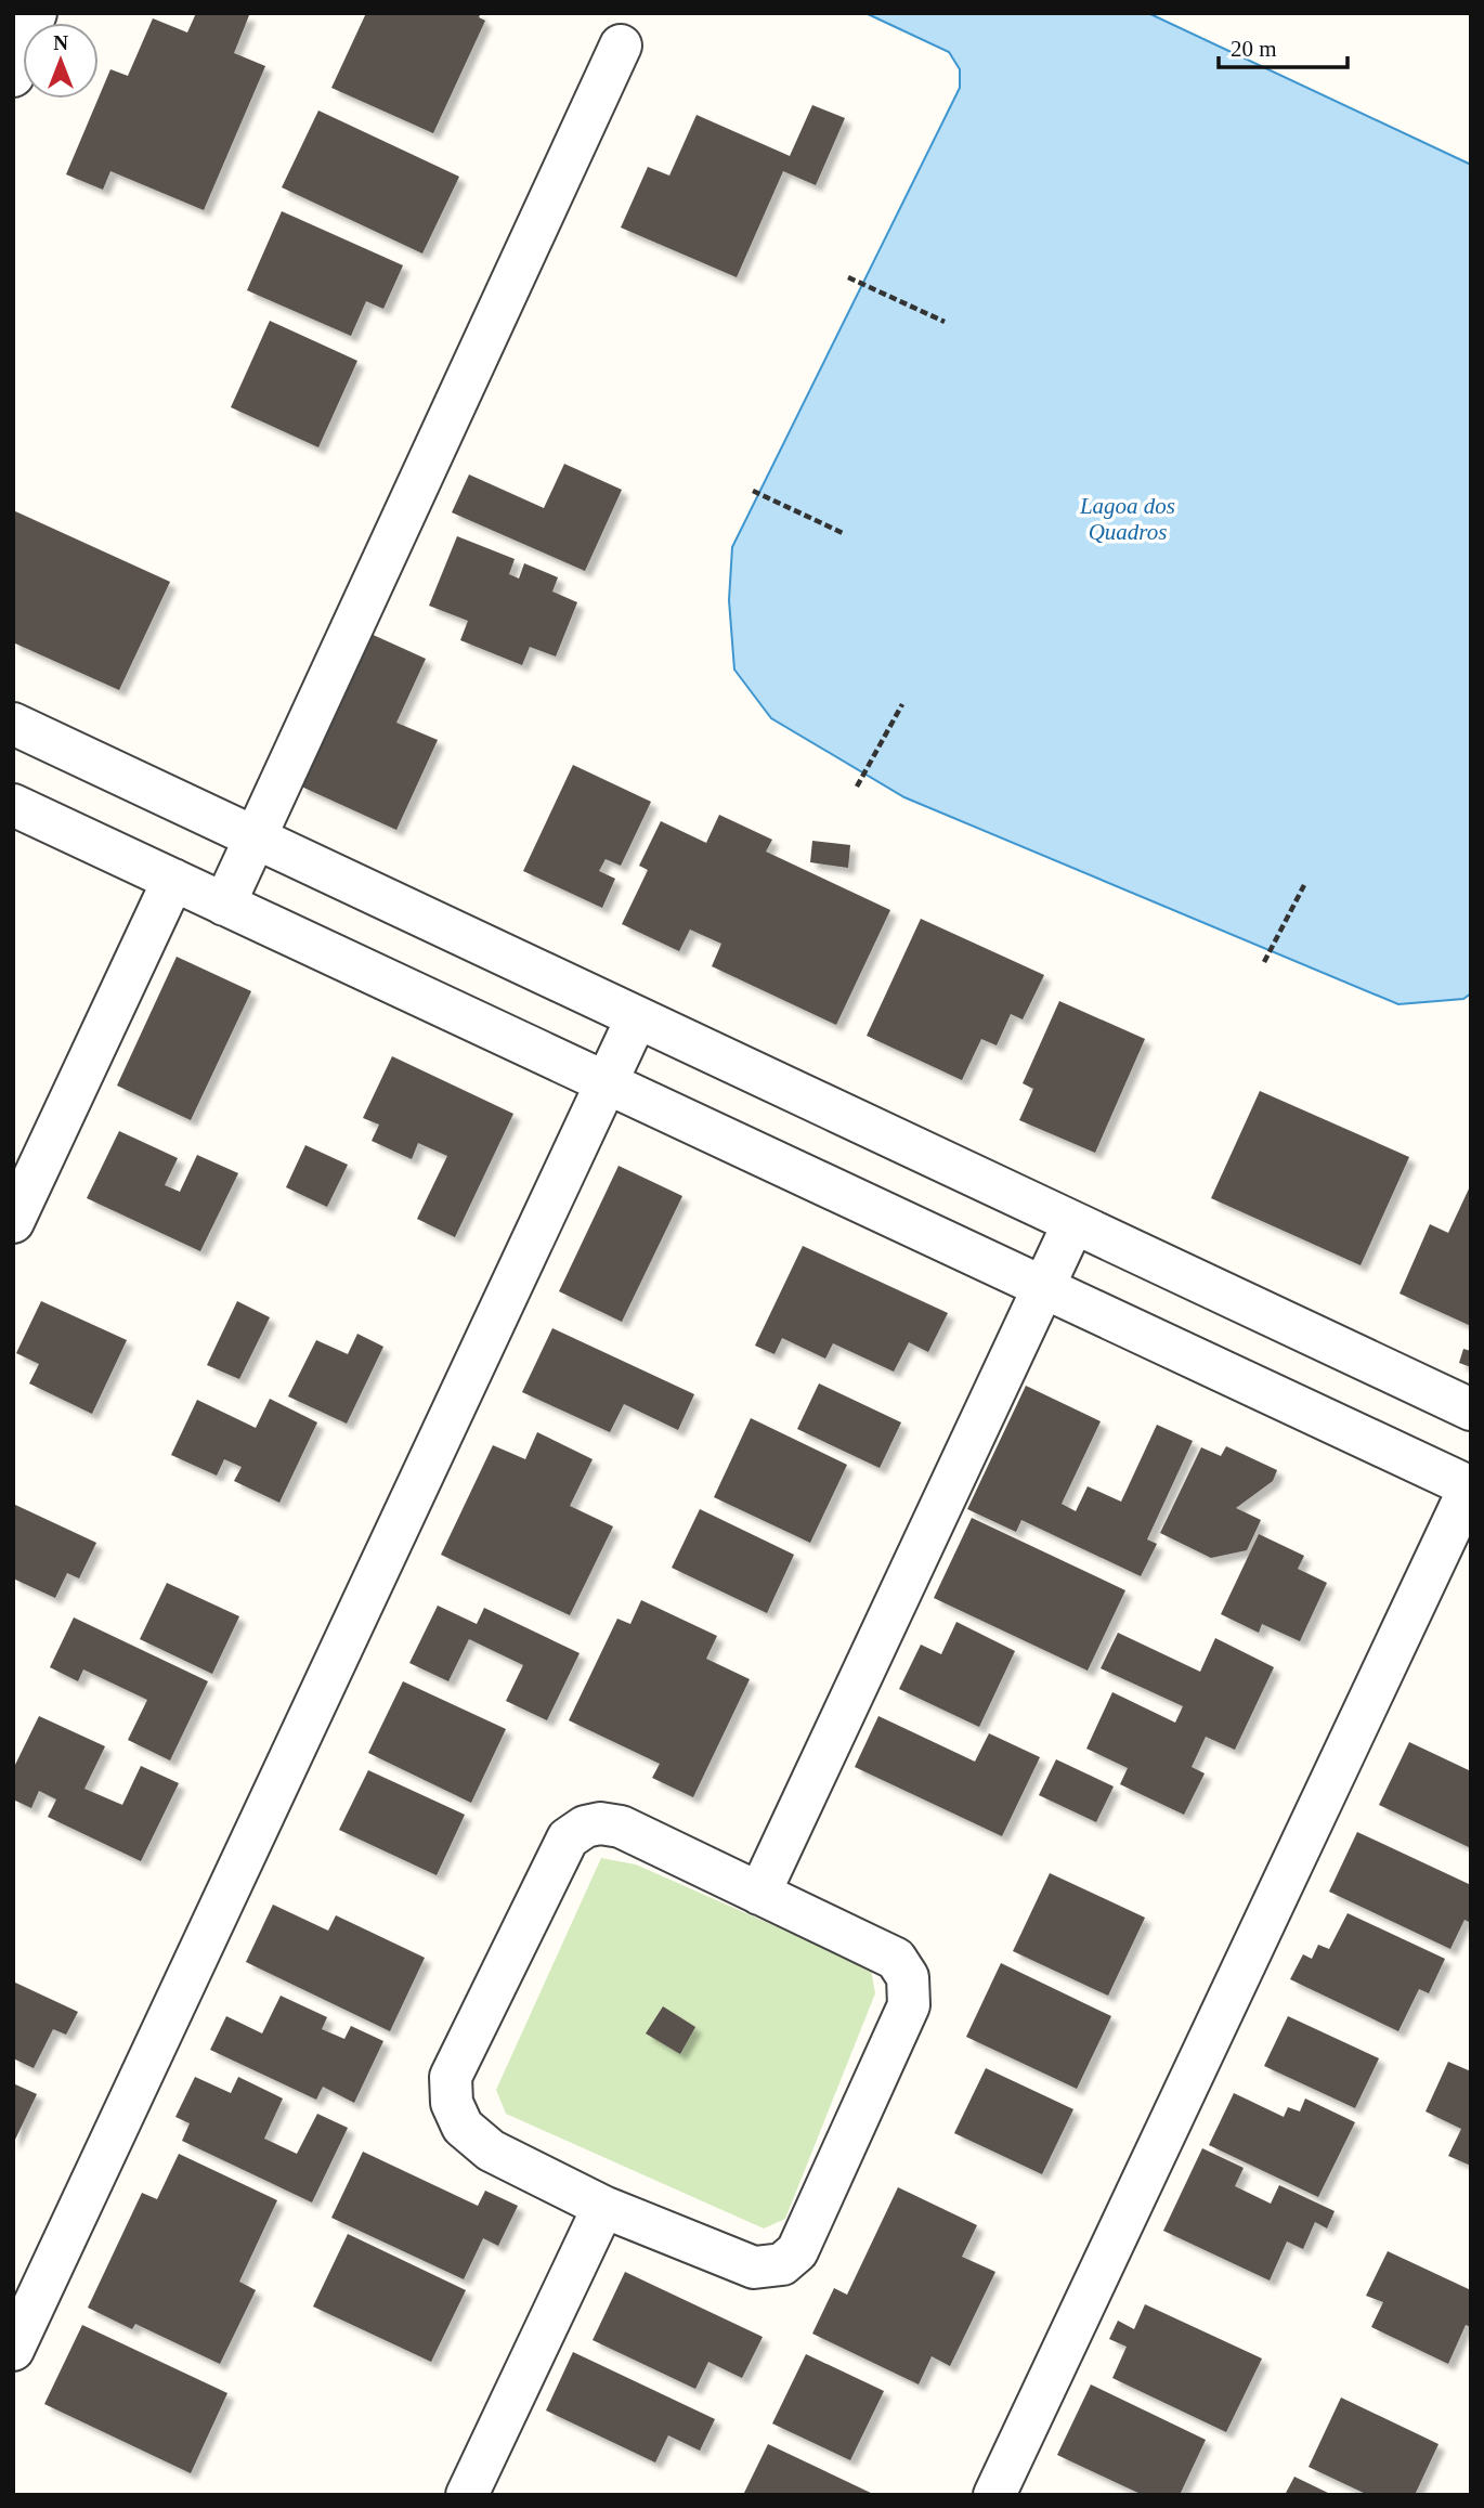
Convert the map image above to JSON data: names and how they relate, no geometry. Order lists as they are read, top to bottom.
{
  "water": ["Lagoa dos Quadros"],
  "scale_bar": "20 m",
  "north": "top"
}
